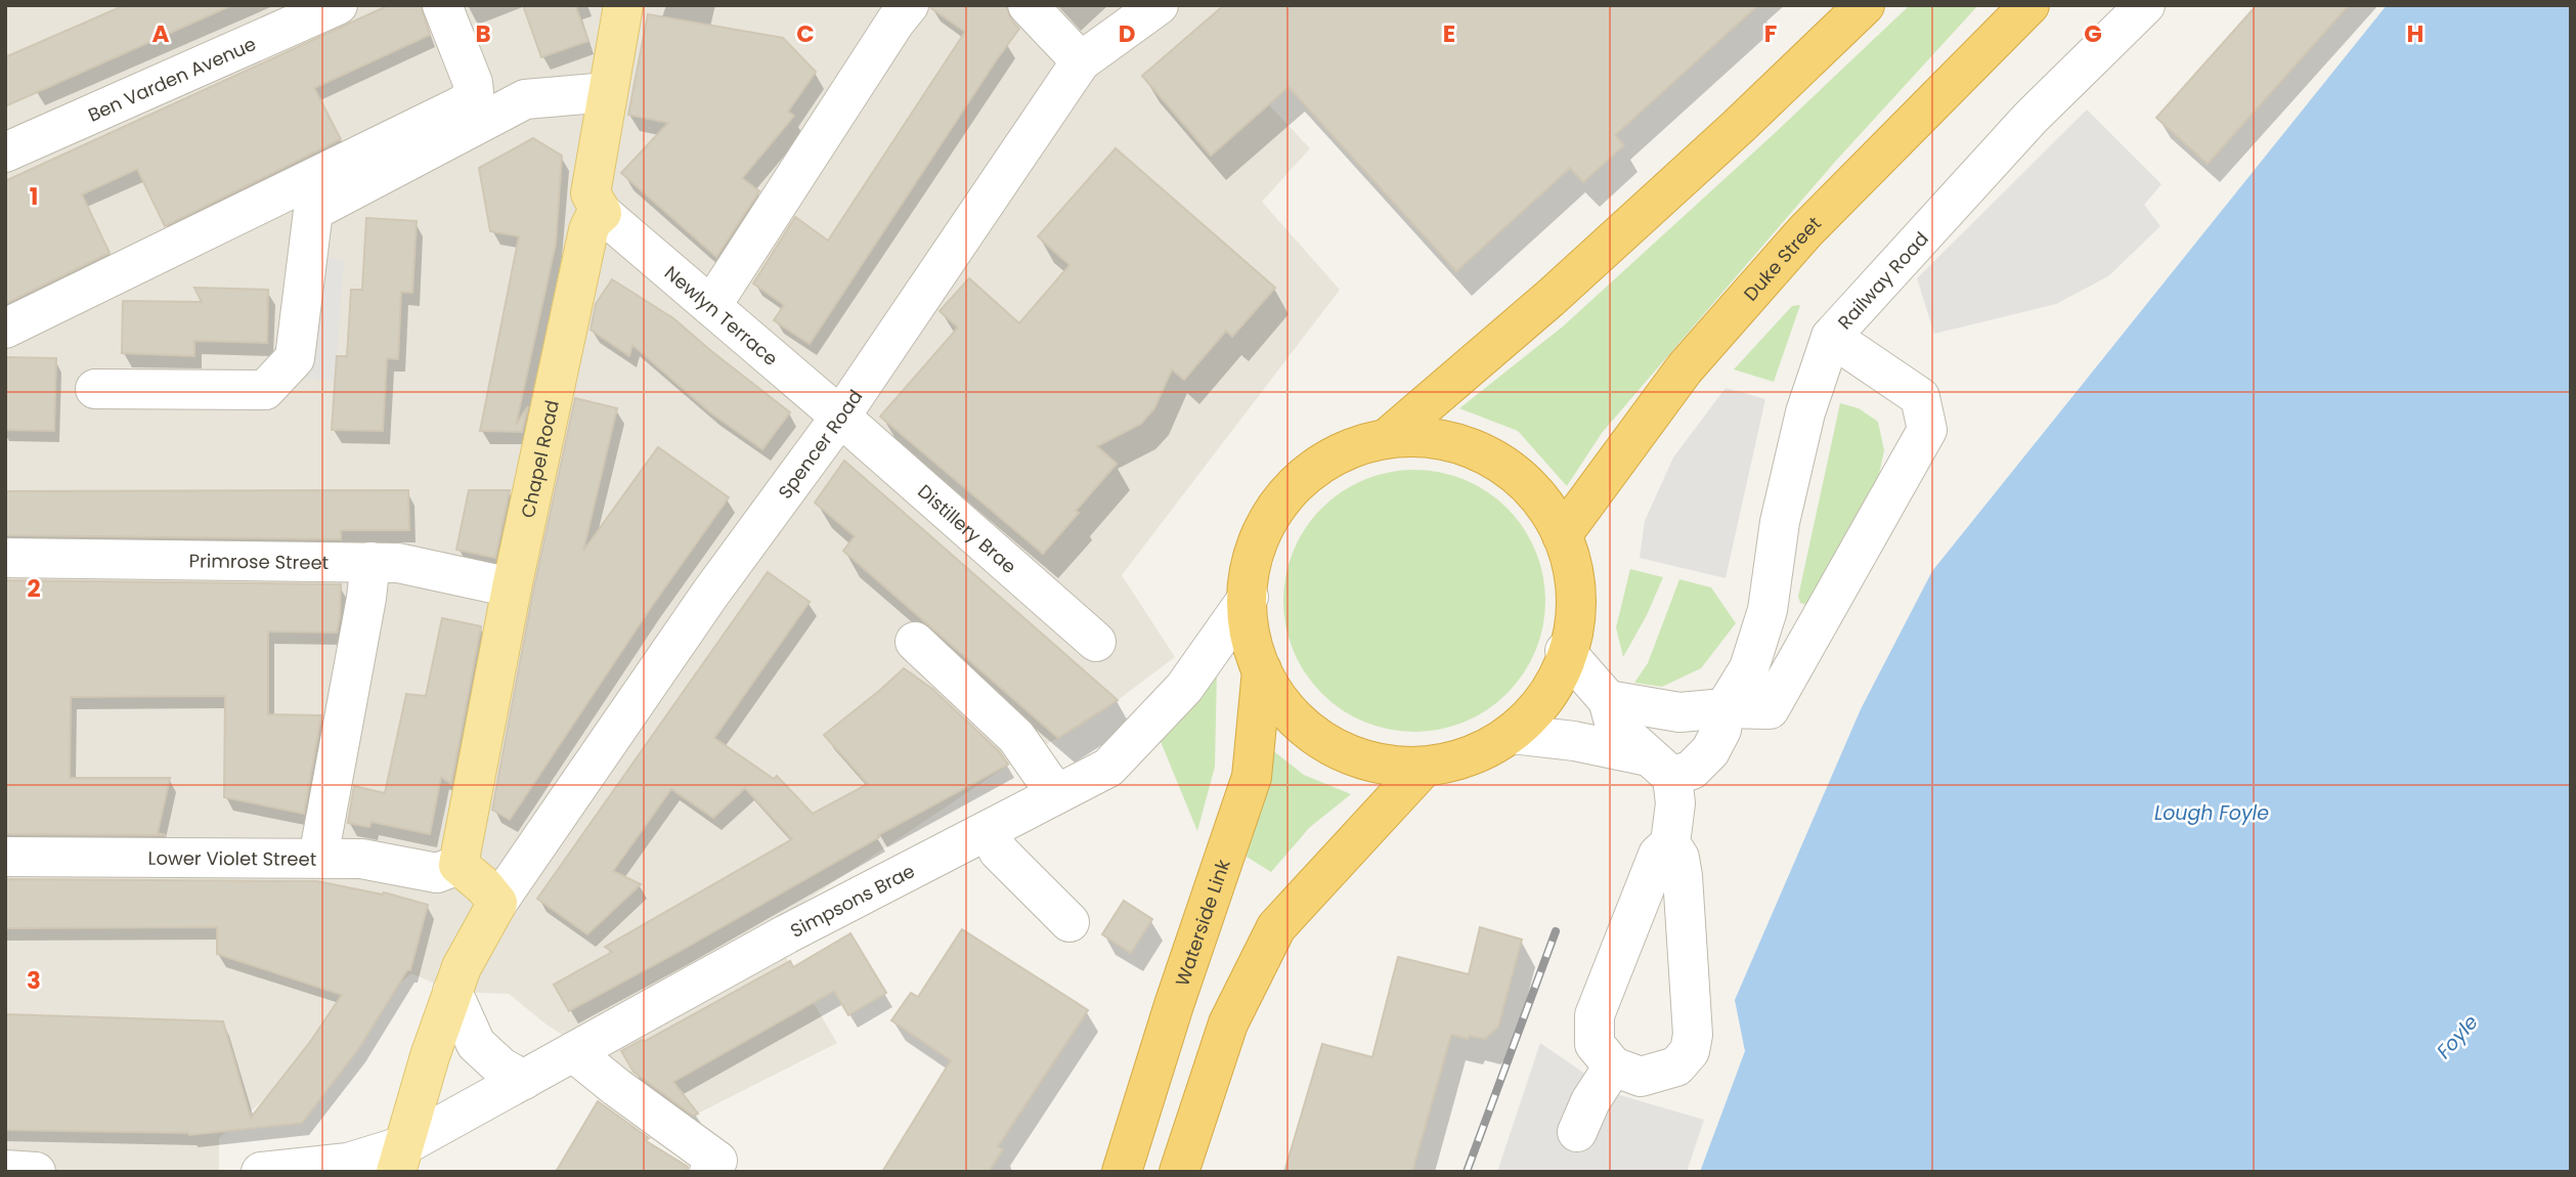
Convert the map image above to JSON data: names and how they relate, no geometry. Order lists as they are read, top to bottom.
{
  "streets": {
    "highway": ["Duke Street", "Waterside Link"],
    "main road": ["Chapel Road"],
    "street": [
      "Ben Varden Avenue",
      "Railway Road",
      "Newlyn Terrace",
      "Spencer Road",
      "Distillery Brae",
      "Primrose Street",
      "Lower Violet Street",
      "Simpsons Brae"
    ]
  },
  "crossings": [
    ["Newlyn Terrace", "Spencer Road"],
    ["Newlyn Terrace", "Chapel Road"],
    ["Newlyn Terrace", "Distillery Brae"],
    ["Spencer Road", "Distillery Brae"],
    ["Chapel Road", "Primrose Street"],
    ["Chapel Road", "Lower Violet Street"]
  ],
  "water": ["Lough Foyle", "Foyle"],
  "grid": {
    "columns": [
      "A",
      "B",
      "C",
      "D",
      "E",
      "F",
      "G",
      "H"
    ],
    "rows": ["1", "2", "3"]
  }
}
